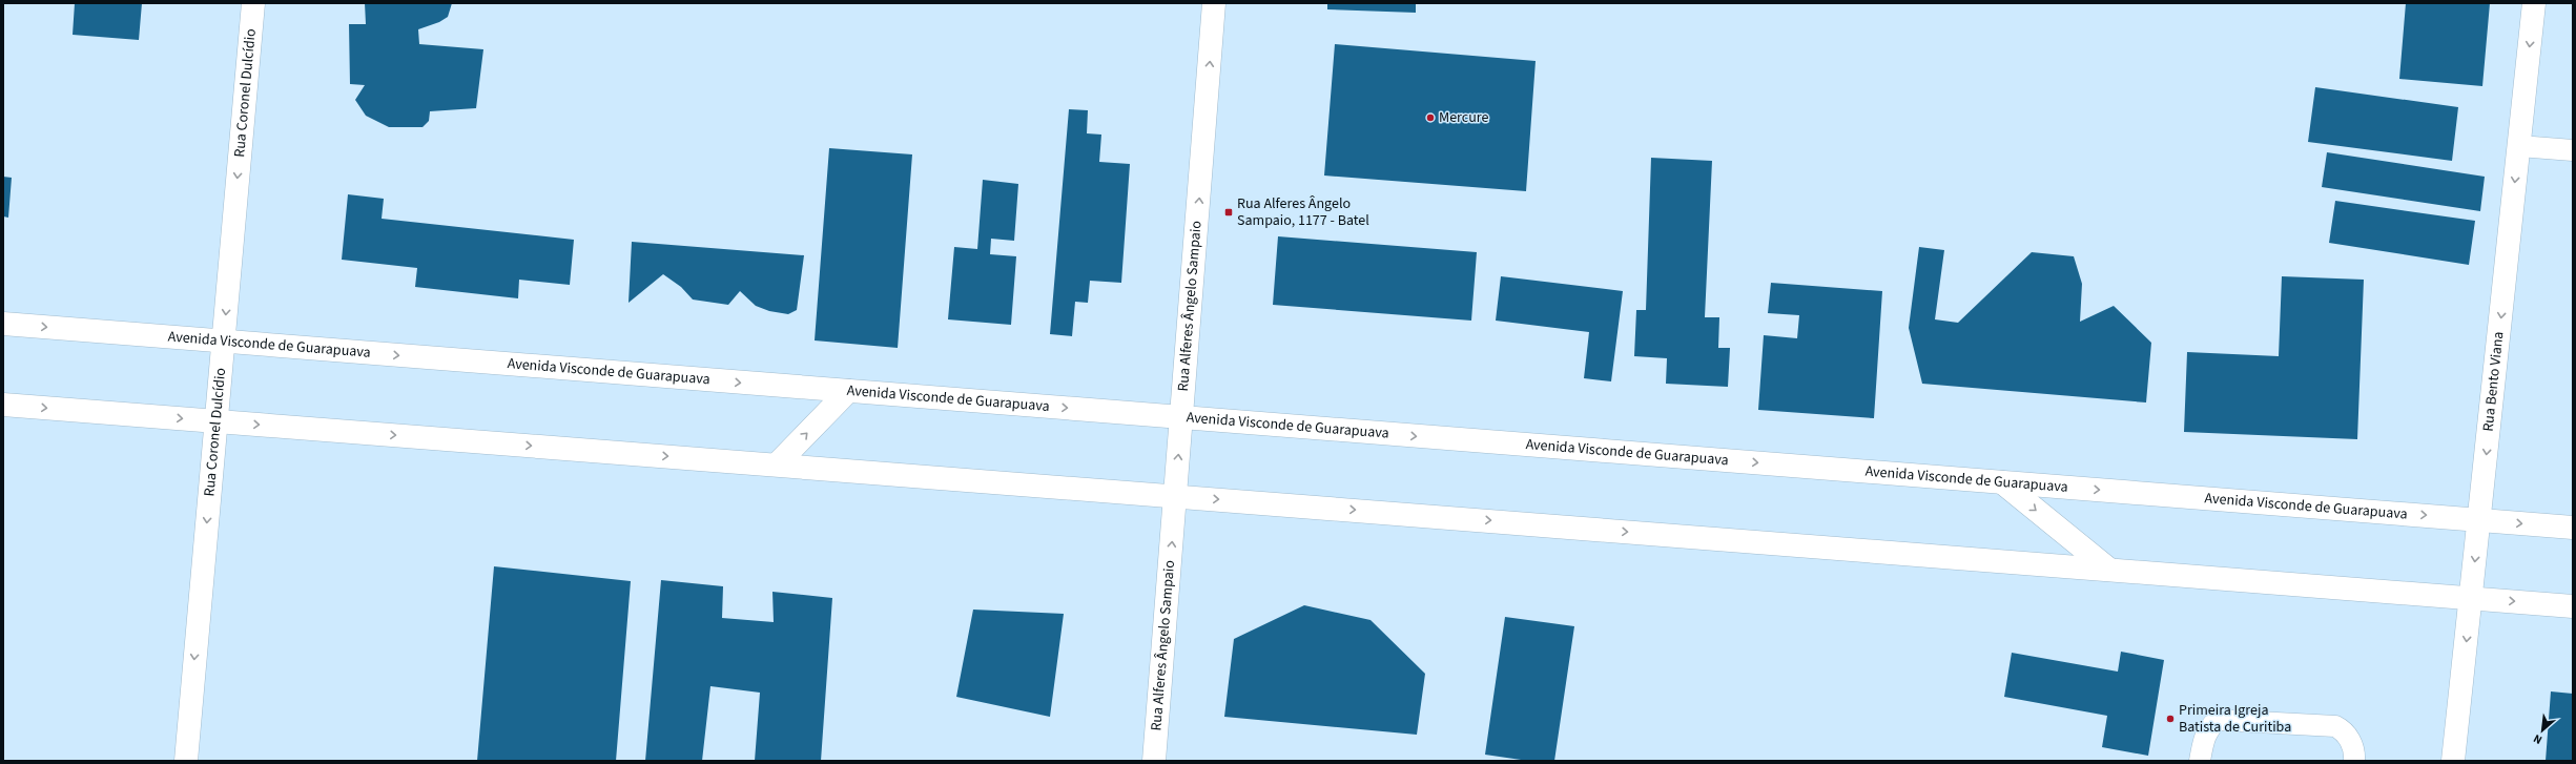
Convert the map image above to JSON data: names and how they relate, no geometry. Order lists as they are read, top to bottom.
{
  "streets": {
    "main road": [
      "Rua Coronel Dulcídio",
      "Rua Alferes Ângelo Sampaio",
      "Avenida Visconde de Guarapuava",
      "Rua Bento Viana"
    ]
  },
  "crossings": [
    ["Rua Coronel Dulcídio", "Avenida Visconde de Guarapuava"],
    ["Rua Alferes Ângelo Sampaio", "Avenida Visconde de Guarapuava"],
    ["Avenida Visconde de Guarapuava", "Rua Bento Viana"]
  ],
  "one_way": ["Rua Coronel Dulcídio", "Rua Alferes Ângelo Sampaio", "Rua Bento Viana"],
  "places": {
    "other": ["Mercure", "Primeira Igreja Batista de Curitiba"],
    "transit": ["Rua Alferes Ângelo Sampaio, 1177 - Batel"]
  },
  "north": "bottom left"
}
